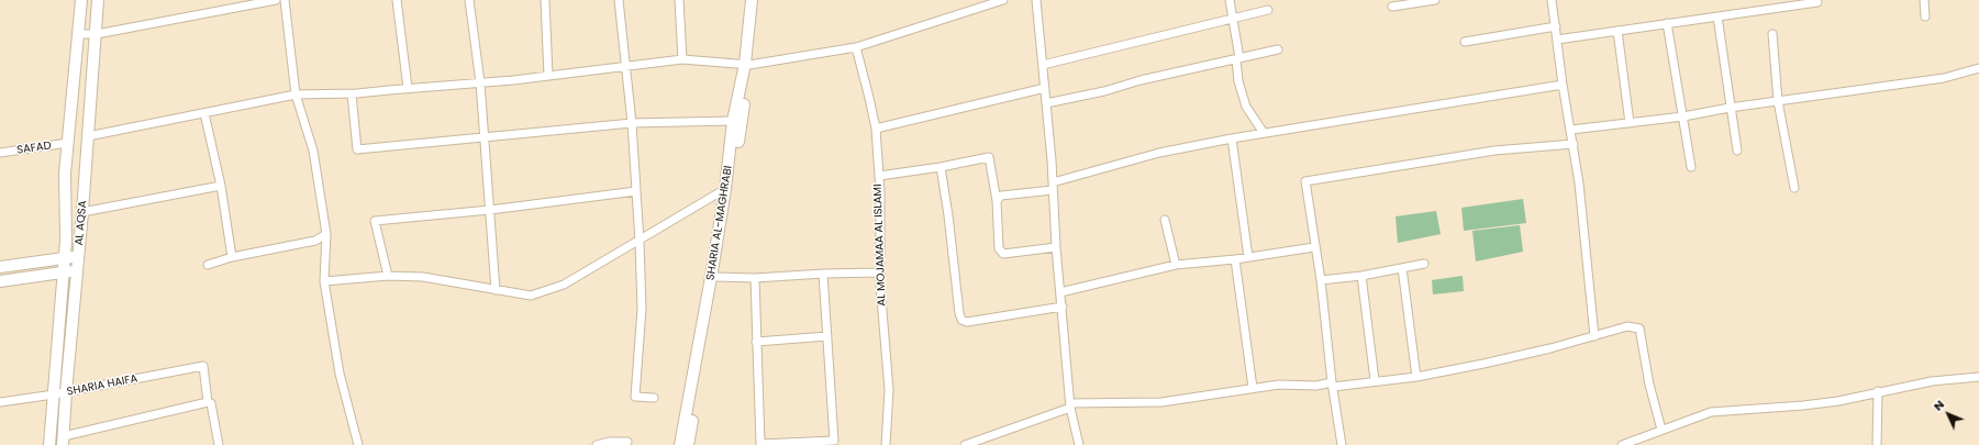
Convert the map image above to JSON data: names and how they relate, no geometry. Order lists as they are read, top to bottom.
{
  "streets": {
    "main road": ["AL AQSA", "SHARIA AL-MAGHRABI"],
    "street": ["SAFAD", "AL MOJAMAA AL ISLAMI", "SHARIA HAIFA"]
  },
  "crossings": [
    ["SAFAD", "AL AQSA"],
    ["AL AQSA", "SHARIA HAIFA"]
  ],
  "north": "top left"
}
